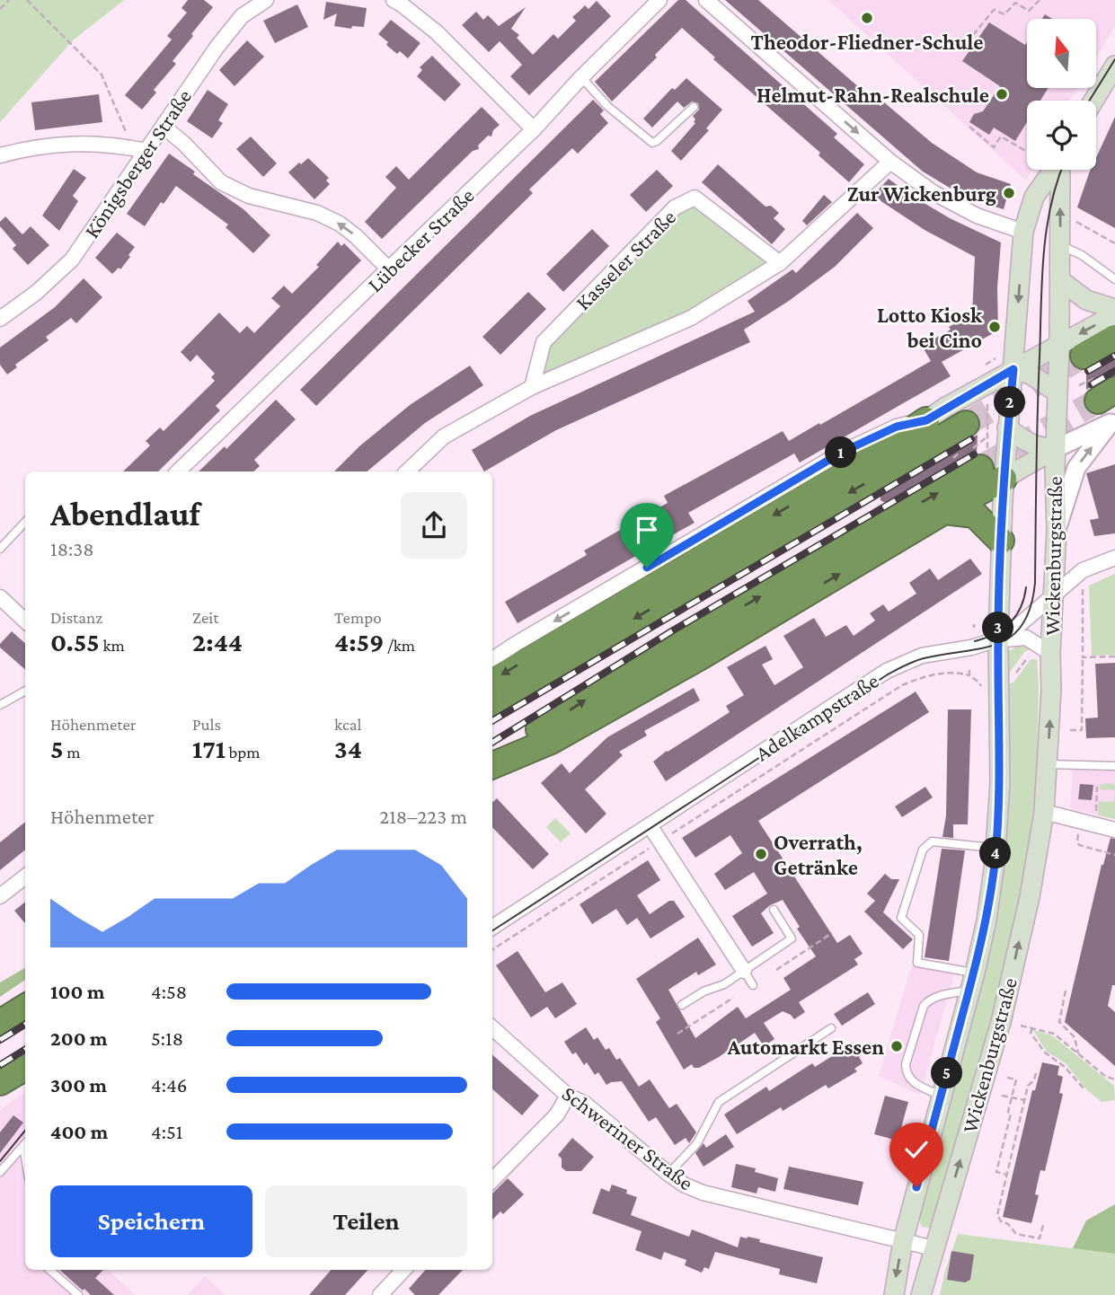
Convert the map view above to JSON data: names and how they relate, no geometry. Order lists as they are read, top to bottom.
{
  "streets": {
    "main road": ["Wickenburgstraße"],
    "street": [
      "Königsberger Straße",
      "Lübecker Straße",
      "Kasseler Straße",
      "Adelkampstraße",
      "Schweriner Straße"
    ]
  },
  "crossings": [
    ["Wickenburgstraße", "Adelkampstraße"],
    ["Wickenburgstraße", "Schweriner Straße"]
  ],
  "places": [
    "Theodor-Fliedner-Schule",
    "Helmut-Rahn-Realschule",
    "Zur Wickenburg",
    "Lotto Kiosk bei Cino",
    "Overrath, Getränke",
    "Automarkt Essen"
  ],
  "north": "top",
  "page": {
    "pins": [
      "2",
      "1",
      "3",
      "4",
      "5"
    ],
    "heading": ["Abendlauf", "18:38"],
    "stats": [
      ["Distanz", "0.55 km"],
      ["Zeit", "2:44"],
      ["Tempo", "4:59 /km"],
      ["Höhenmeter", "5 m"],
      ["Puls", "171 bpm"],
      ["kcal", "34"]
    ],
    "chart": ["Höhenmeter", "218–223 m"],
    "list": [
      {
        "name": "100 m",
        "note": "4:58"
      },
      {
        "name": "200 m",
        "note": "5:18"
      },
      {
        "name": "300 m",
        "note": "4:46"
      },
      {
        "name": "400 m",
        "note": "4:51"
      }
    ],
    "buttons": ["Speichern", "Teilen"]
  }
}
